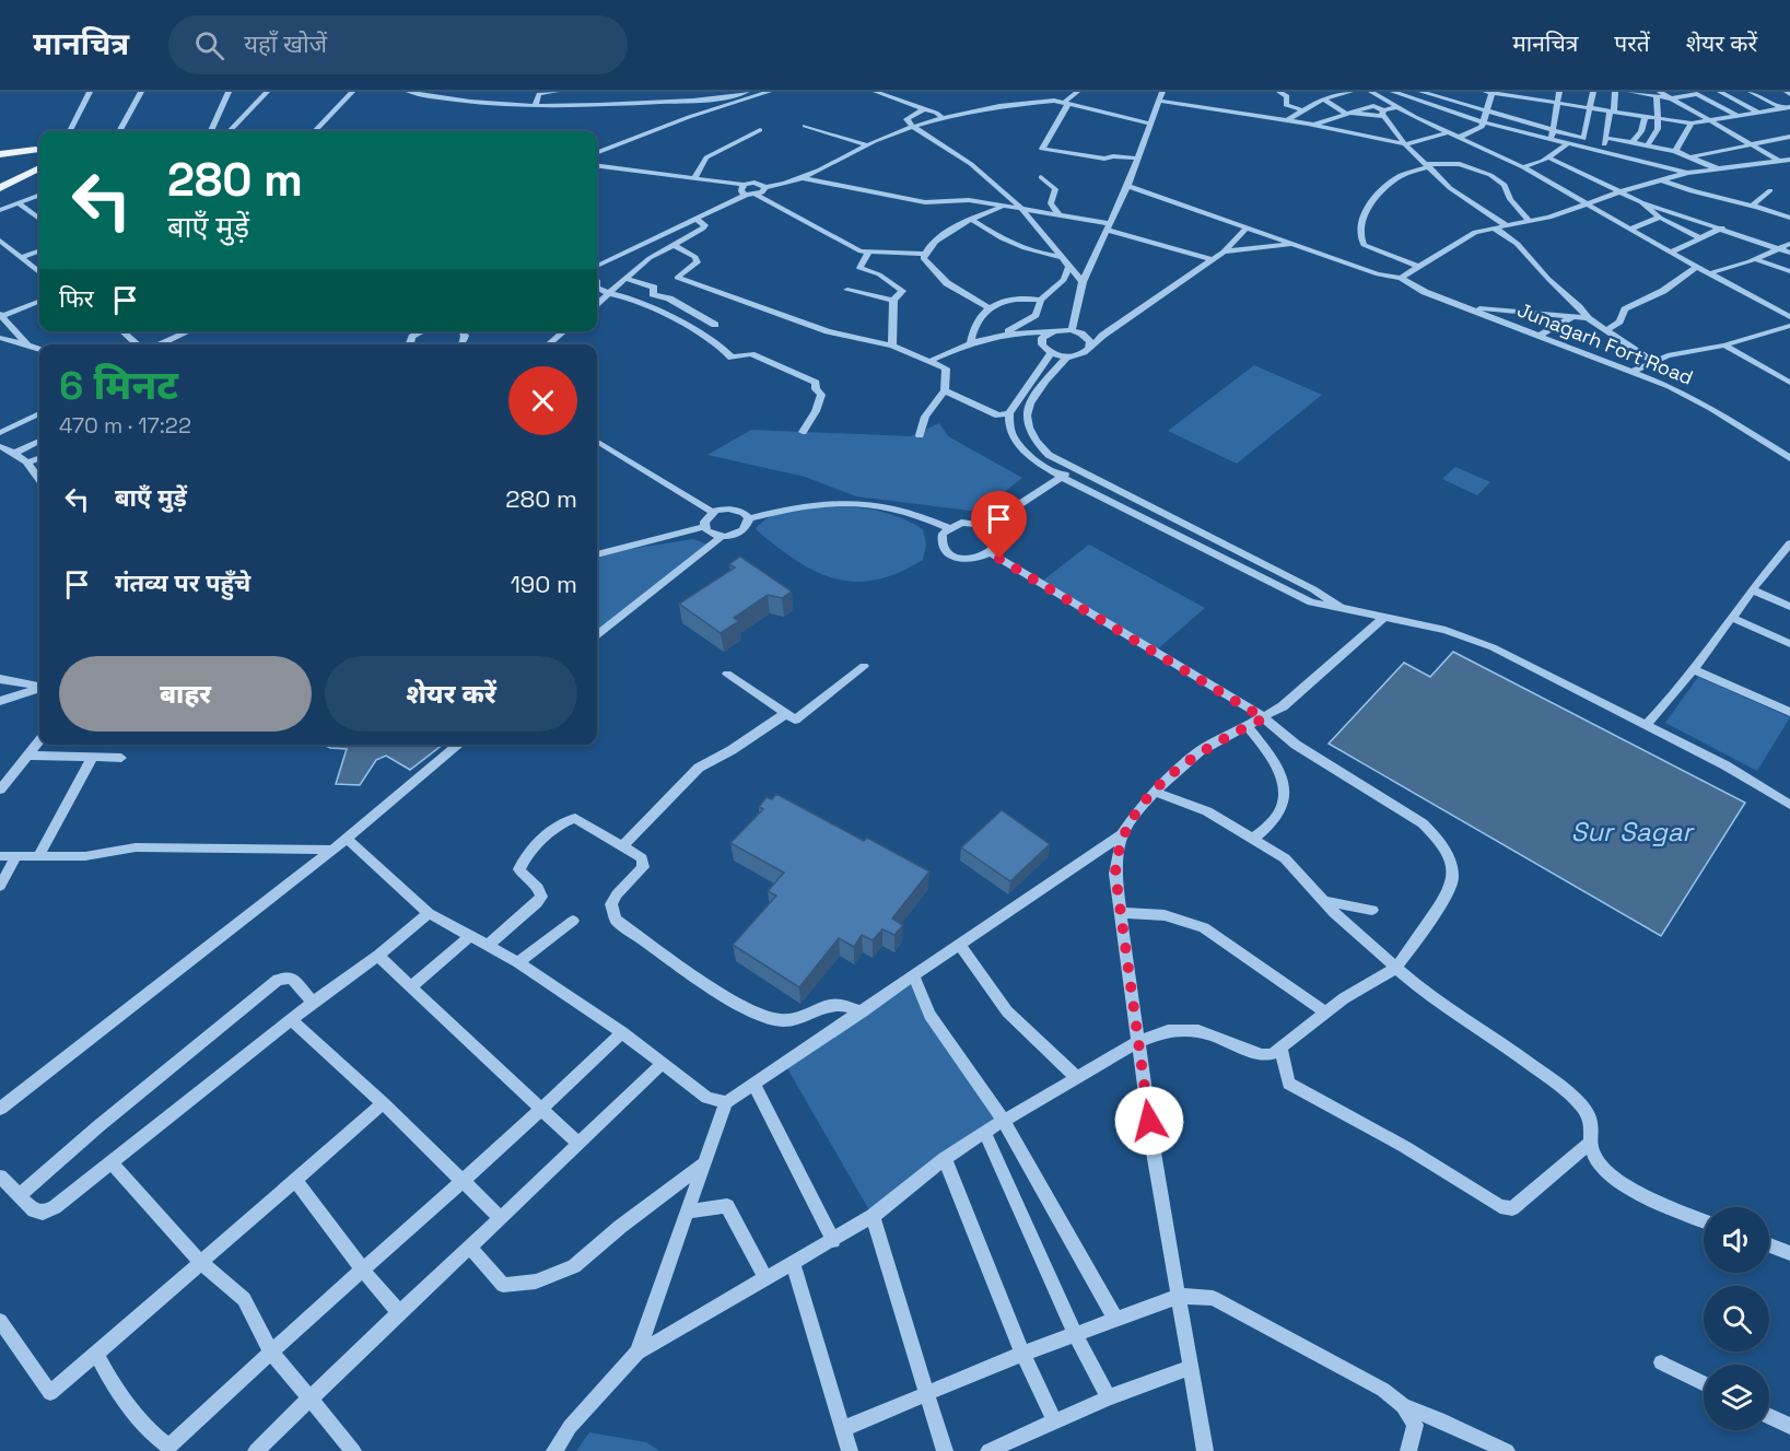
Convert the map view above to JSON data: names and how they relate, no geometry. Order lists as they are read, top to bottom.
{
  "streets": {
    "street": ["Junagarh Fort Road"]
  },
  "water": ["Sur Sagar"],
  "page": {
    "header": "मानचित्र",
    "search": "यहाँ खोजें",
    "nav": ["मानचित्र", "परतें", "शेयर करें"],
    "turn": ["280 m", "बाएँ मुड़ें"],
    "then": "फिर",
    "heading": ["6 मिनट", "470 m · 17:22"],
    "list": [
      {
        "name": "बाएँ मुड़ें",
        "value": "280 m"
      },
      {
        "name": "गंतव्य पर पहुँचे",
        "value": "190 m"
      }
    ],
    "buttons": ["बाहर", "शेयर करें"]
  }
}
